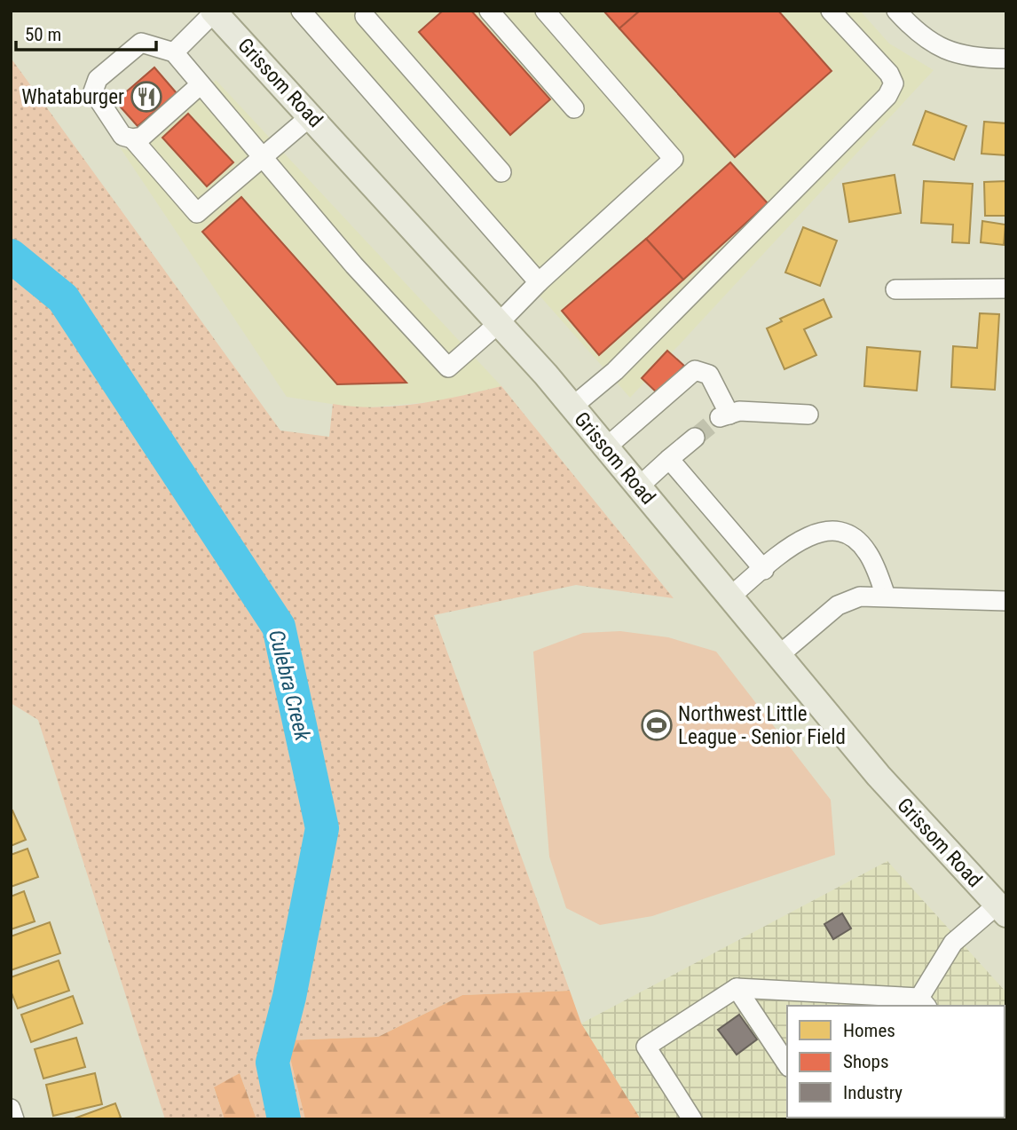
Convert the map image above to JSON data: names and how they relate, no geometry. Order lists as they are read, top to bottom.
{
  "streets": {
    "main road": ["Grissom Road"]
  },
  "water": ["Culebra Creek"],
  "places": {
    "restaurant": ["Whataburger"],
    "sports": ["Northwest Little League - Senior Field"]
  },
  "legend": ["Homes", "Shops", "Industry"],
  "scale_bar": "50 m"
}
